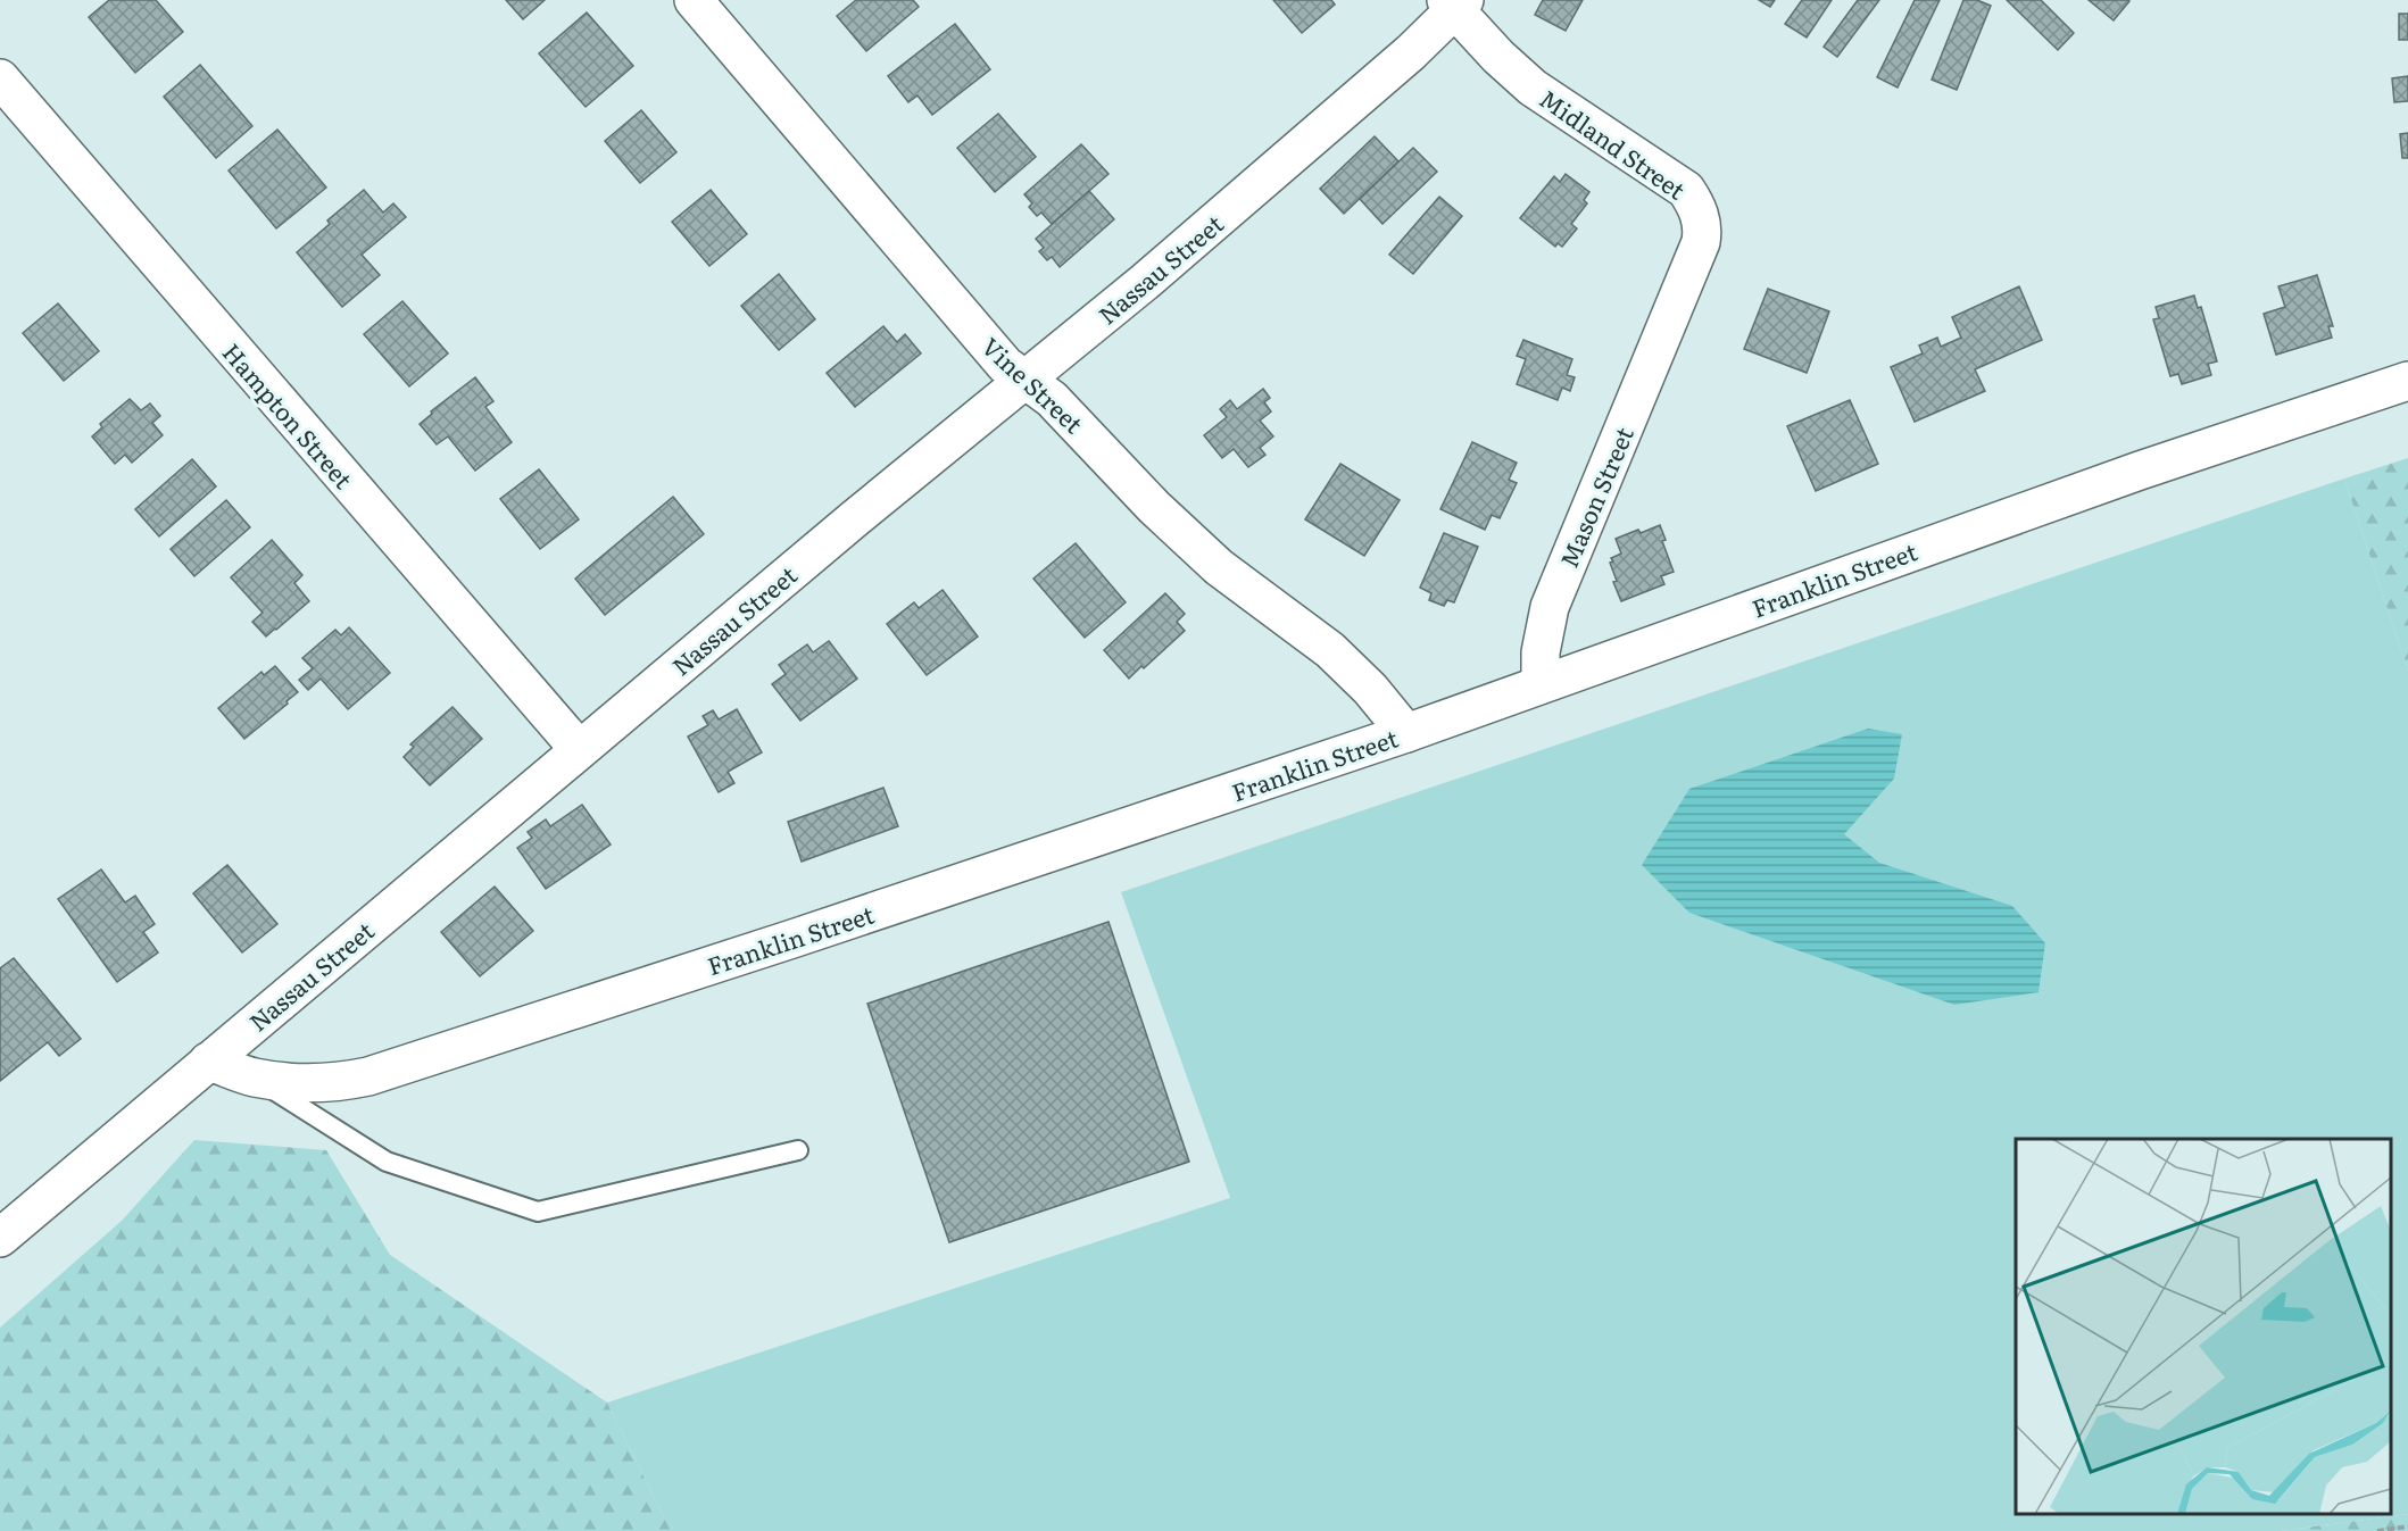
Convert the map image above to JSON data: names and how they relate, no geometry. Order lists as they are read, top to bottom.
{
  "streets": {
    "street": [
      "Midland Street",
      "Nassau Street",
      "Vine Street",
      "Hampton Street",
      "Mason Street",
      "Franklin Street"
    ]
  },
  "crossings": [
    ["Midland Street", "Nassau Street"],
    ["Midland Street", "Mason Street"],
    ["Nassau Street", "Vine Street"],
    ["Nassau Street", "Hampton Street"],
    ["Nassau Street", "Franklin Street"],
    ["Vine Street", "Franklin Street"],
    ["Mason Street", "Franklin Street"]
  ]
}
